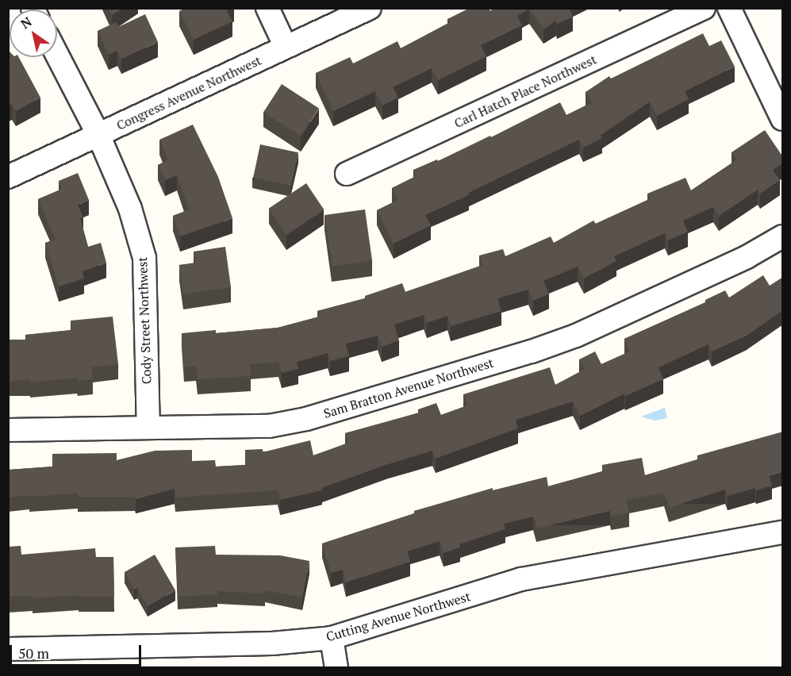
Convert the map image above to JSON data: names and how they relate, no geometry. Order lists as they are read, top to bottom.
{
  "streets": {
    "street": [
      "Carl Hatch Place Northwest",
      "Congress Avenue Northwest",
      "Cody Street Northwest",
      "Sam Bratton Avenue Northwest",
      "Cutting Avenue Northwest"
    ]
  },
  "crossings": [
    ["Congress Avenue Northwest", "Cody Street Northwest"],
    ["Cody Street Northwest", "Sam Bratton Avenue Northwest"]
  ],
  "scale_bar": "50 m",
  "north": "top left"
}
